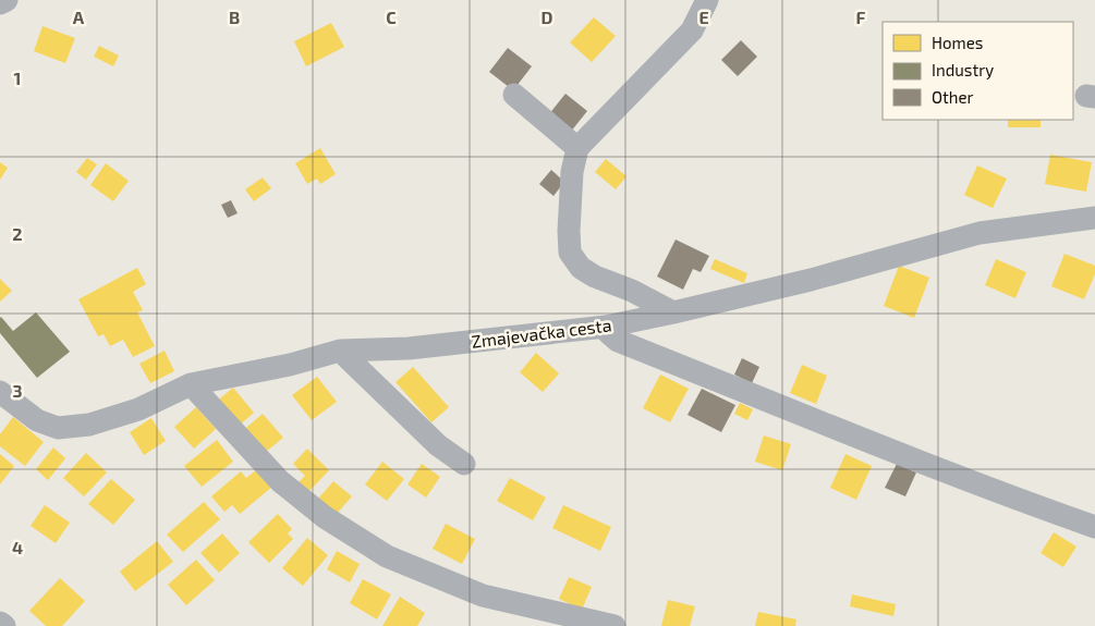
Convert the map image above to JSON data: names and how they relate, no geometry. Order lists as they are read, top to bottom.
{
  "streets": {
    "street": ["Zmajevačka cesta"]
  },
  "legend": ["Homes", "Industry", "Other"],
  "grid": {
    "columns": [
      "A",
      "B",
      "C",
      "D",
      "E",
      "F"
    ],
    "rows": [
      "1",
      "2",
      "3",
      "4"
    ]
  }
}
